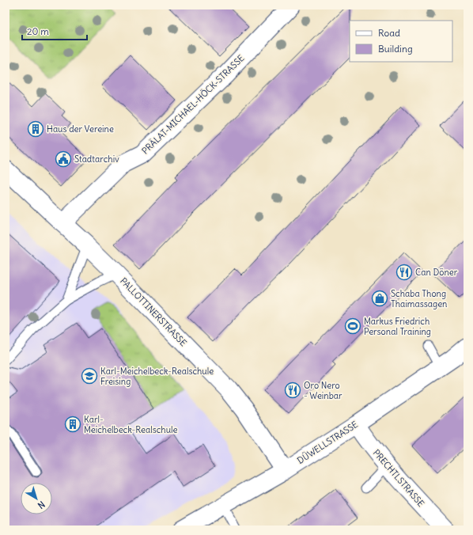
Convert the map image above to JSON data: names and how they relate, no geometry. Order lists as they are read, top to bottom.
{
  "streets": {
    "street": [
      "PRÄLAT-MICHAEL-HÖCK-STRASSE",
      "PALLOTTINERSTRASSE",
      "DÜWELLSTRASSE",
      "PRECHTLSTRASSE"
    ]
  },
  "crossings": [
    ["PRÄLAT-MICHAEL-HÖCK-STRASSE", "PALLOTTINERSTRASSE"],
    ["PALLOTTINERSTRASSE", "DÜWELLSTRASSE"],
    ["DÜWELLSTRASSE", "PRECHTLSTRASSE"]
  ],
  "places": {
    "building": ["Haus der Vereine", "Karl- Meichelbeck-Realschule"],
    "public building": ["Stadtarchiv"],
    "restaurant": ["Can Döner", "Oro Nero - Weinbar"],
    "shop": ["Schaba Thong Thaimassagen"],
    "sports": ["Markus Friedrich Personal Training"],
    "school or university": ["Karl-Meichelbeck-Realschule Freising"]
  },
  "legend": ["Road", "Building"],
  "scale_bar": "20 m",
  "north": "bottom right"
}
